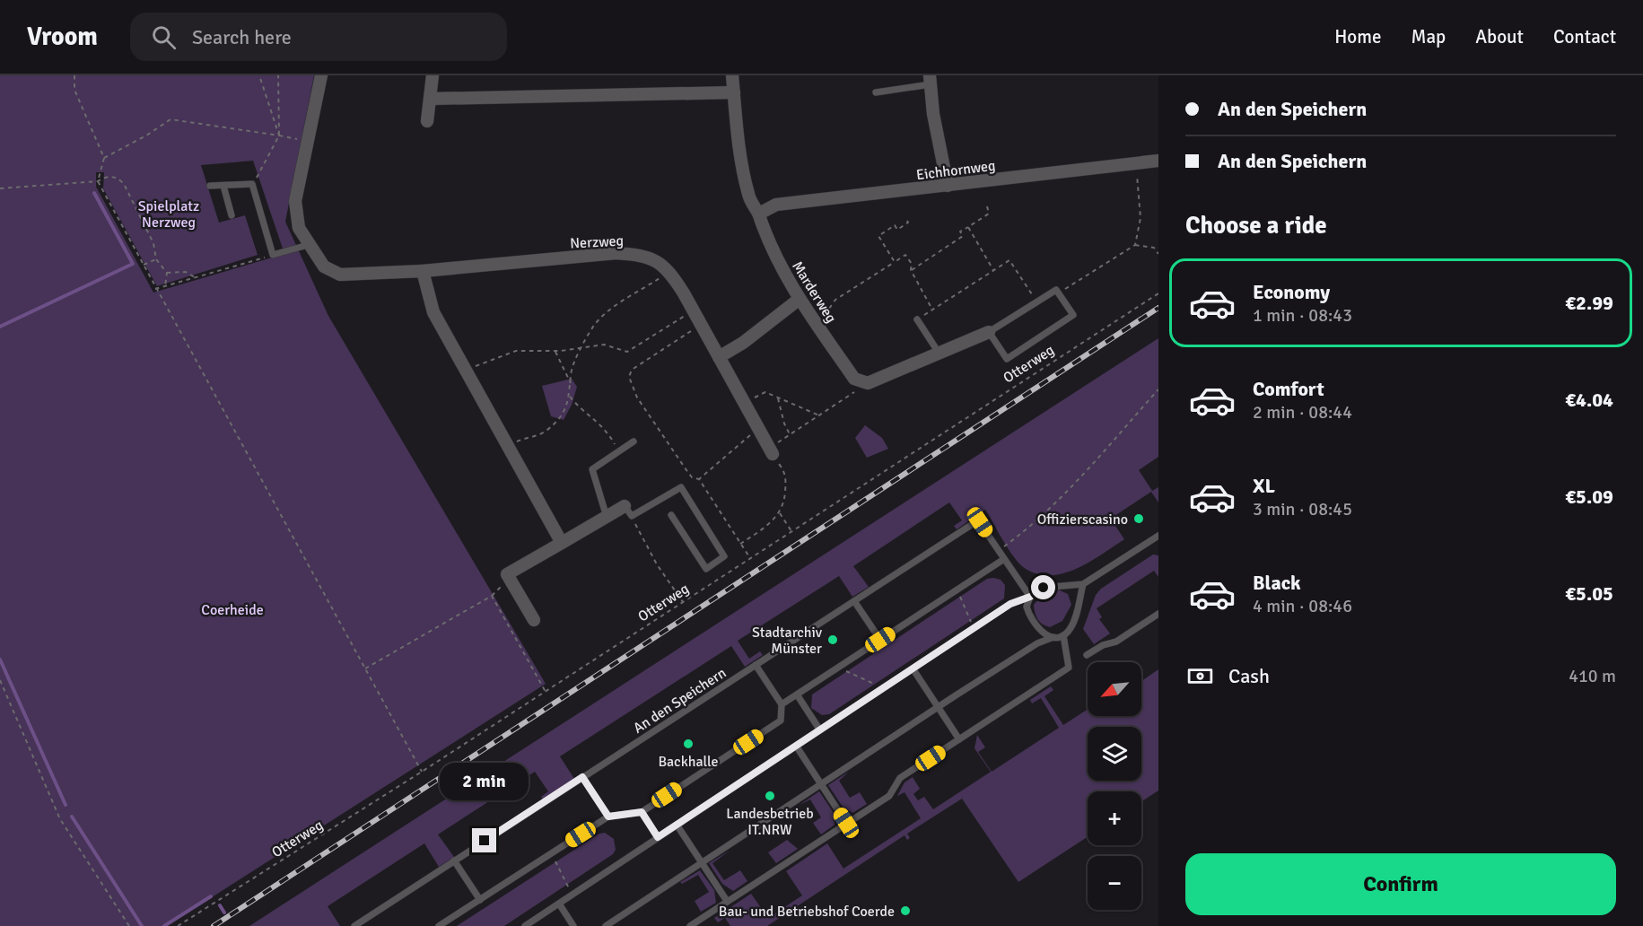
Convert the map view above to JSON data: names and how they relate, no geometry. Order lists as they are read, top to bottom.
{
  "streets": {
    "street": ["Eichhornweg", "Nerzweg", "Marderweg"],
    "lane": ["An den Speichern"],
    "path": ["Otterweg"]
  },
  "crossings": [
    ["Eichhornweg", "Marderweg"]
  ],
  "parks": ["Spielplatz Nerzweg", "Coerheide"],
  "places": [
    "Offizierscasino",
    "Stadtarchiv Münster",
    "Backhalle",
    "Landesbetrieb IT.NRW",
    "Bau- und Betriebshof Coerde"
  ],
  "north": "bottom left",
  "page": {
    "header": "Vroom",
    "search": "Search here",
    "nav": [
      "Home",
      "Map",
      "About",
      "Contact"
    ],
    "banner": ["An den Speichern", "An den Speichern"],
    "heading": "Choose a ride",
    "list": [
      {
        "name": "Economy",
        "note": "1 min · 08:43",
        "value": "€2.99"
      },
      {
        "name": "Comfort",
        "note": "2 min · 08:44",
        "value": "€4.04"
      },
      {
        "name": "XL",
        "note": "3 min · 08:45",
        "value": "€5.09"
      },
      {
        "name": "Black",
        "note": "4 min · 08:46",
        "value": "€5.05"
      }
    ],
    "pay": ["Cash", "410 m"],
    "map_buttons": ["+", "−"],
    "bubble": "2 min",
    "buttons": "Confirm"
  }
}
